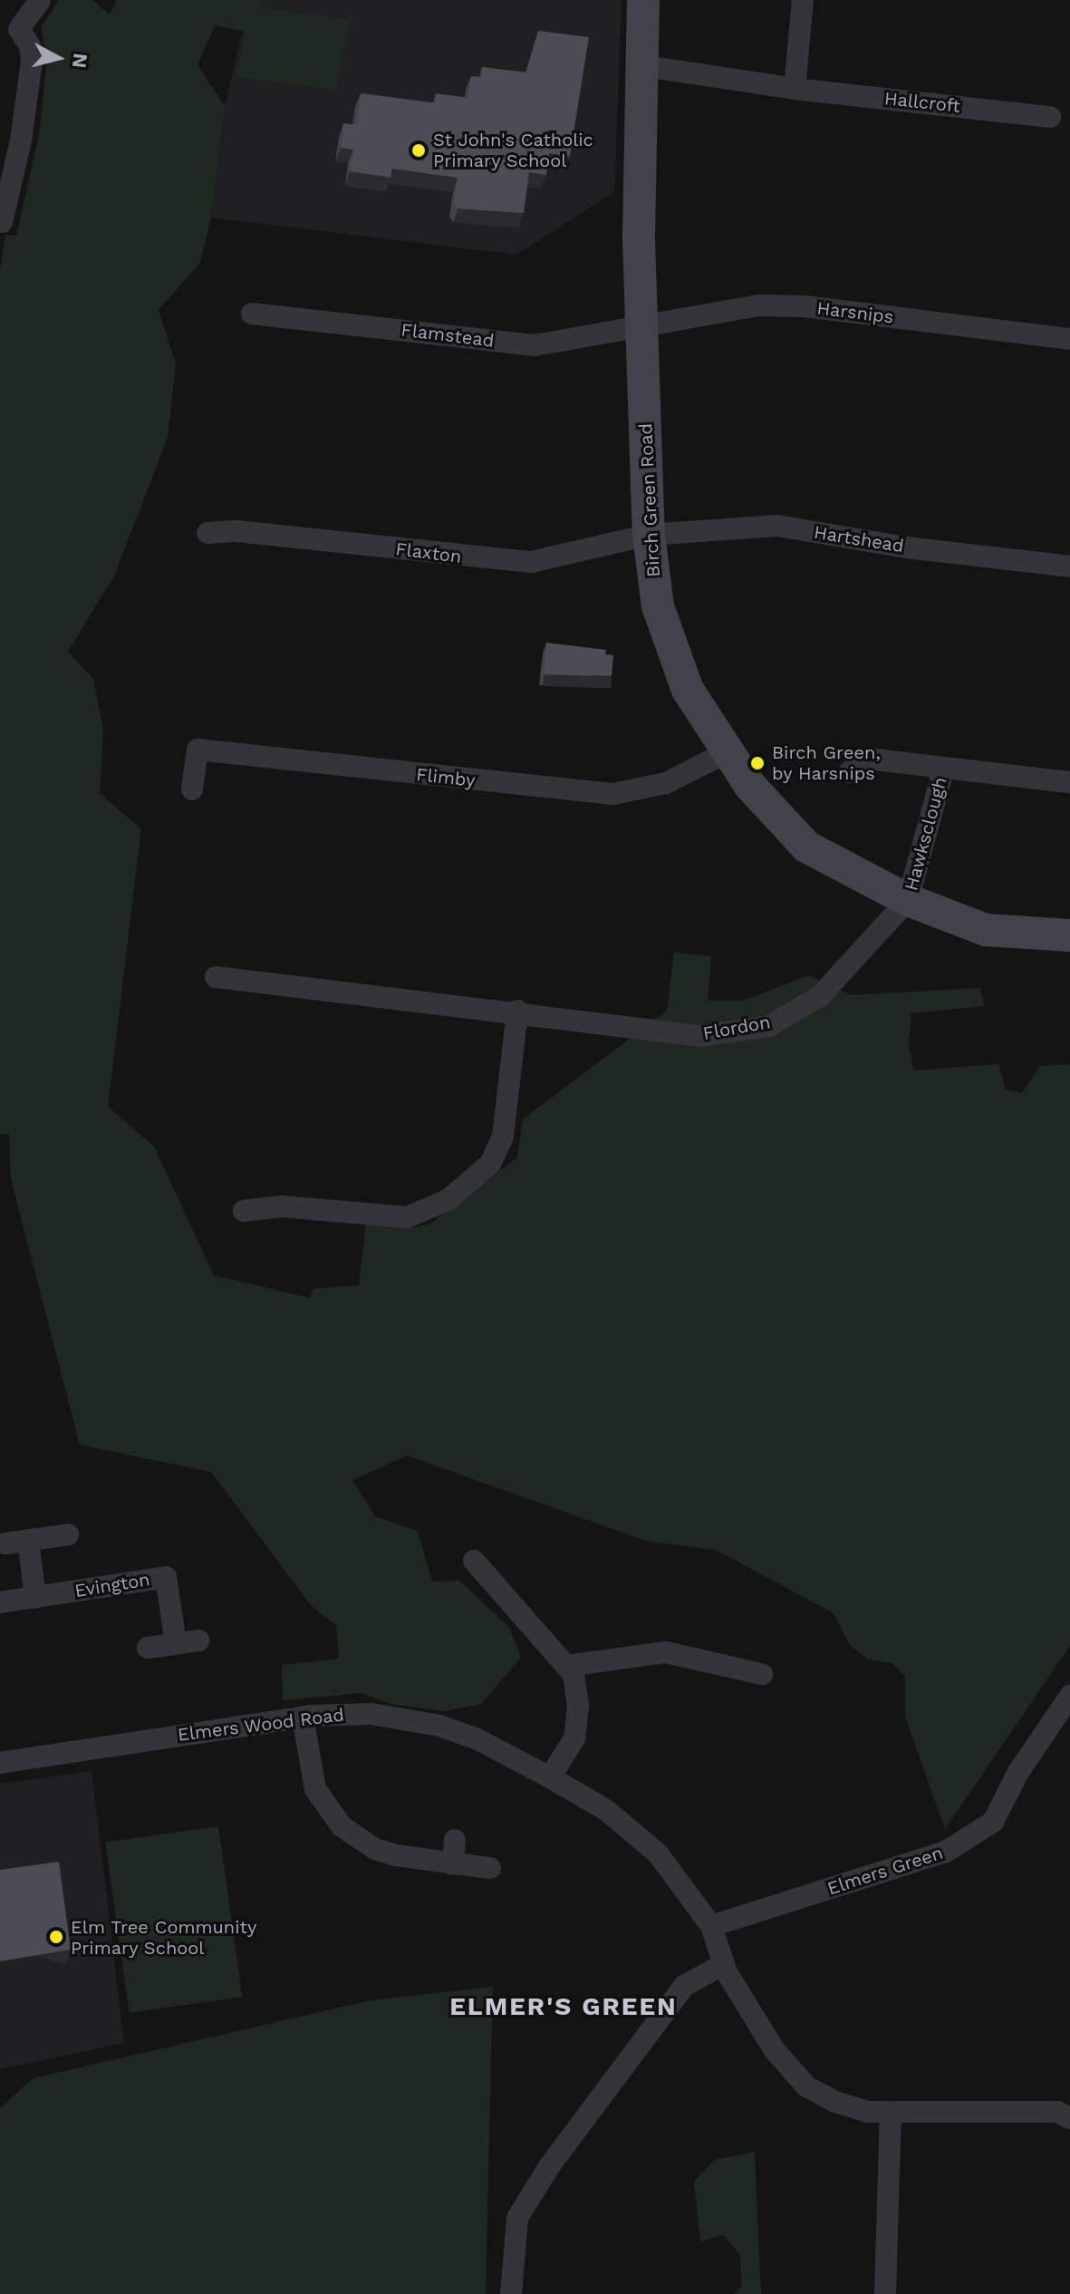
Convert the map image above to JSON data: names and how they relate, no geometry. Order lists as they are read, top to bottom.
{
  "streets": {
    "street": [
      "Hallcroft",
      "Harsnips",
      "Flamstead",
      "Birch Green Road",
      "Hartshead",
      "Flaxton",
      "Flimby",
      "Hawksclough",
      "Flordon",
      "Evington",
      "Elmers Wood Road",
      "Elmers Green"
    ]
  },
  "crossings": [
    ["Hallcroft", "Birch Green Road"],
    ["Harsnips", "Flamstead"],
    ["Harsnips", "Birch Green Road"],
    ["Flamstead", "Birch Green Road"],
    ["Birch Green Road", "Hartshead"],
    ["Birch Green Road", "Flaxton"],
    ["Birch Green Road", "Flimby"],
    ["Birch Green Road", "Hawksclough"],
    ["Birch Green Road", "Flordon"],
    ["Hartshead", "Flaxton"],
    ["Hawksclough", "Flordon"],
    ["Elmers Wood Road", "Elmers Green"]
  ],
  "districts": ["ELMER'S GREEN"],
  "places": ["St John's Catholic Primary School", "Birch Green, by Harsnips", "Elm Tree Community Primary School"],
  "north": "right"
}
